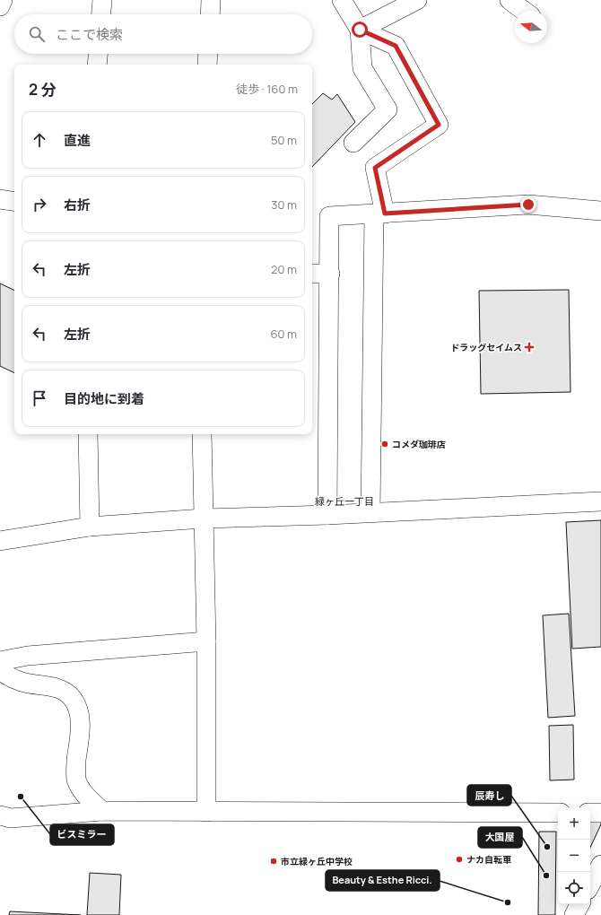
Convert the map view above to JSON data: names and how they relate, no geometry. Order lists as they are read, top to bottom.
{
  "districts": ["緑ヶ丘一丁目"],
  "places": {
    "health": ["ドラッグセイムス"],
    "other": [
      "コメダ珈琲店",
      "ビスミラー",
      "辰寿し",
      "ナカ自転車",
      "市立緑ヶ丘中学校",
      "大国屋",
      "Beauty & Esthe Ricci."
    ]
  },
  "north": "left",
  "page": {
    "search": "ここで検索",
    "heading": ["2 分", "徒歩 · 160 m"],
    "list": [
      ["直進", "50 m"],
      ["右折", "30 m"],
      ["左折", "20 m"],
      ["左折", "60 m"],
      "目的地に到着"
    ],
    "map_buttons": ["+", "−"]
  }
}
